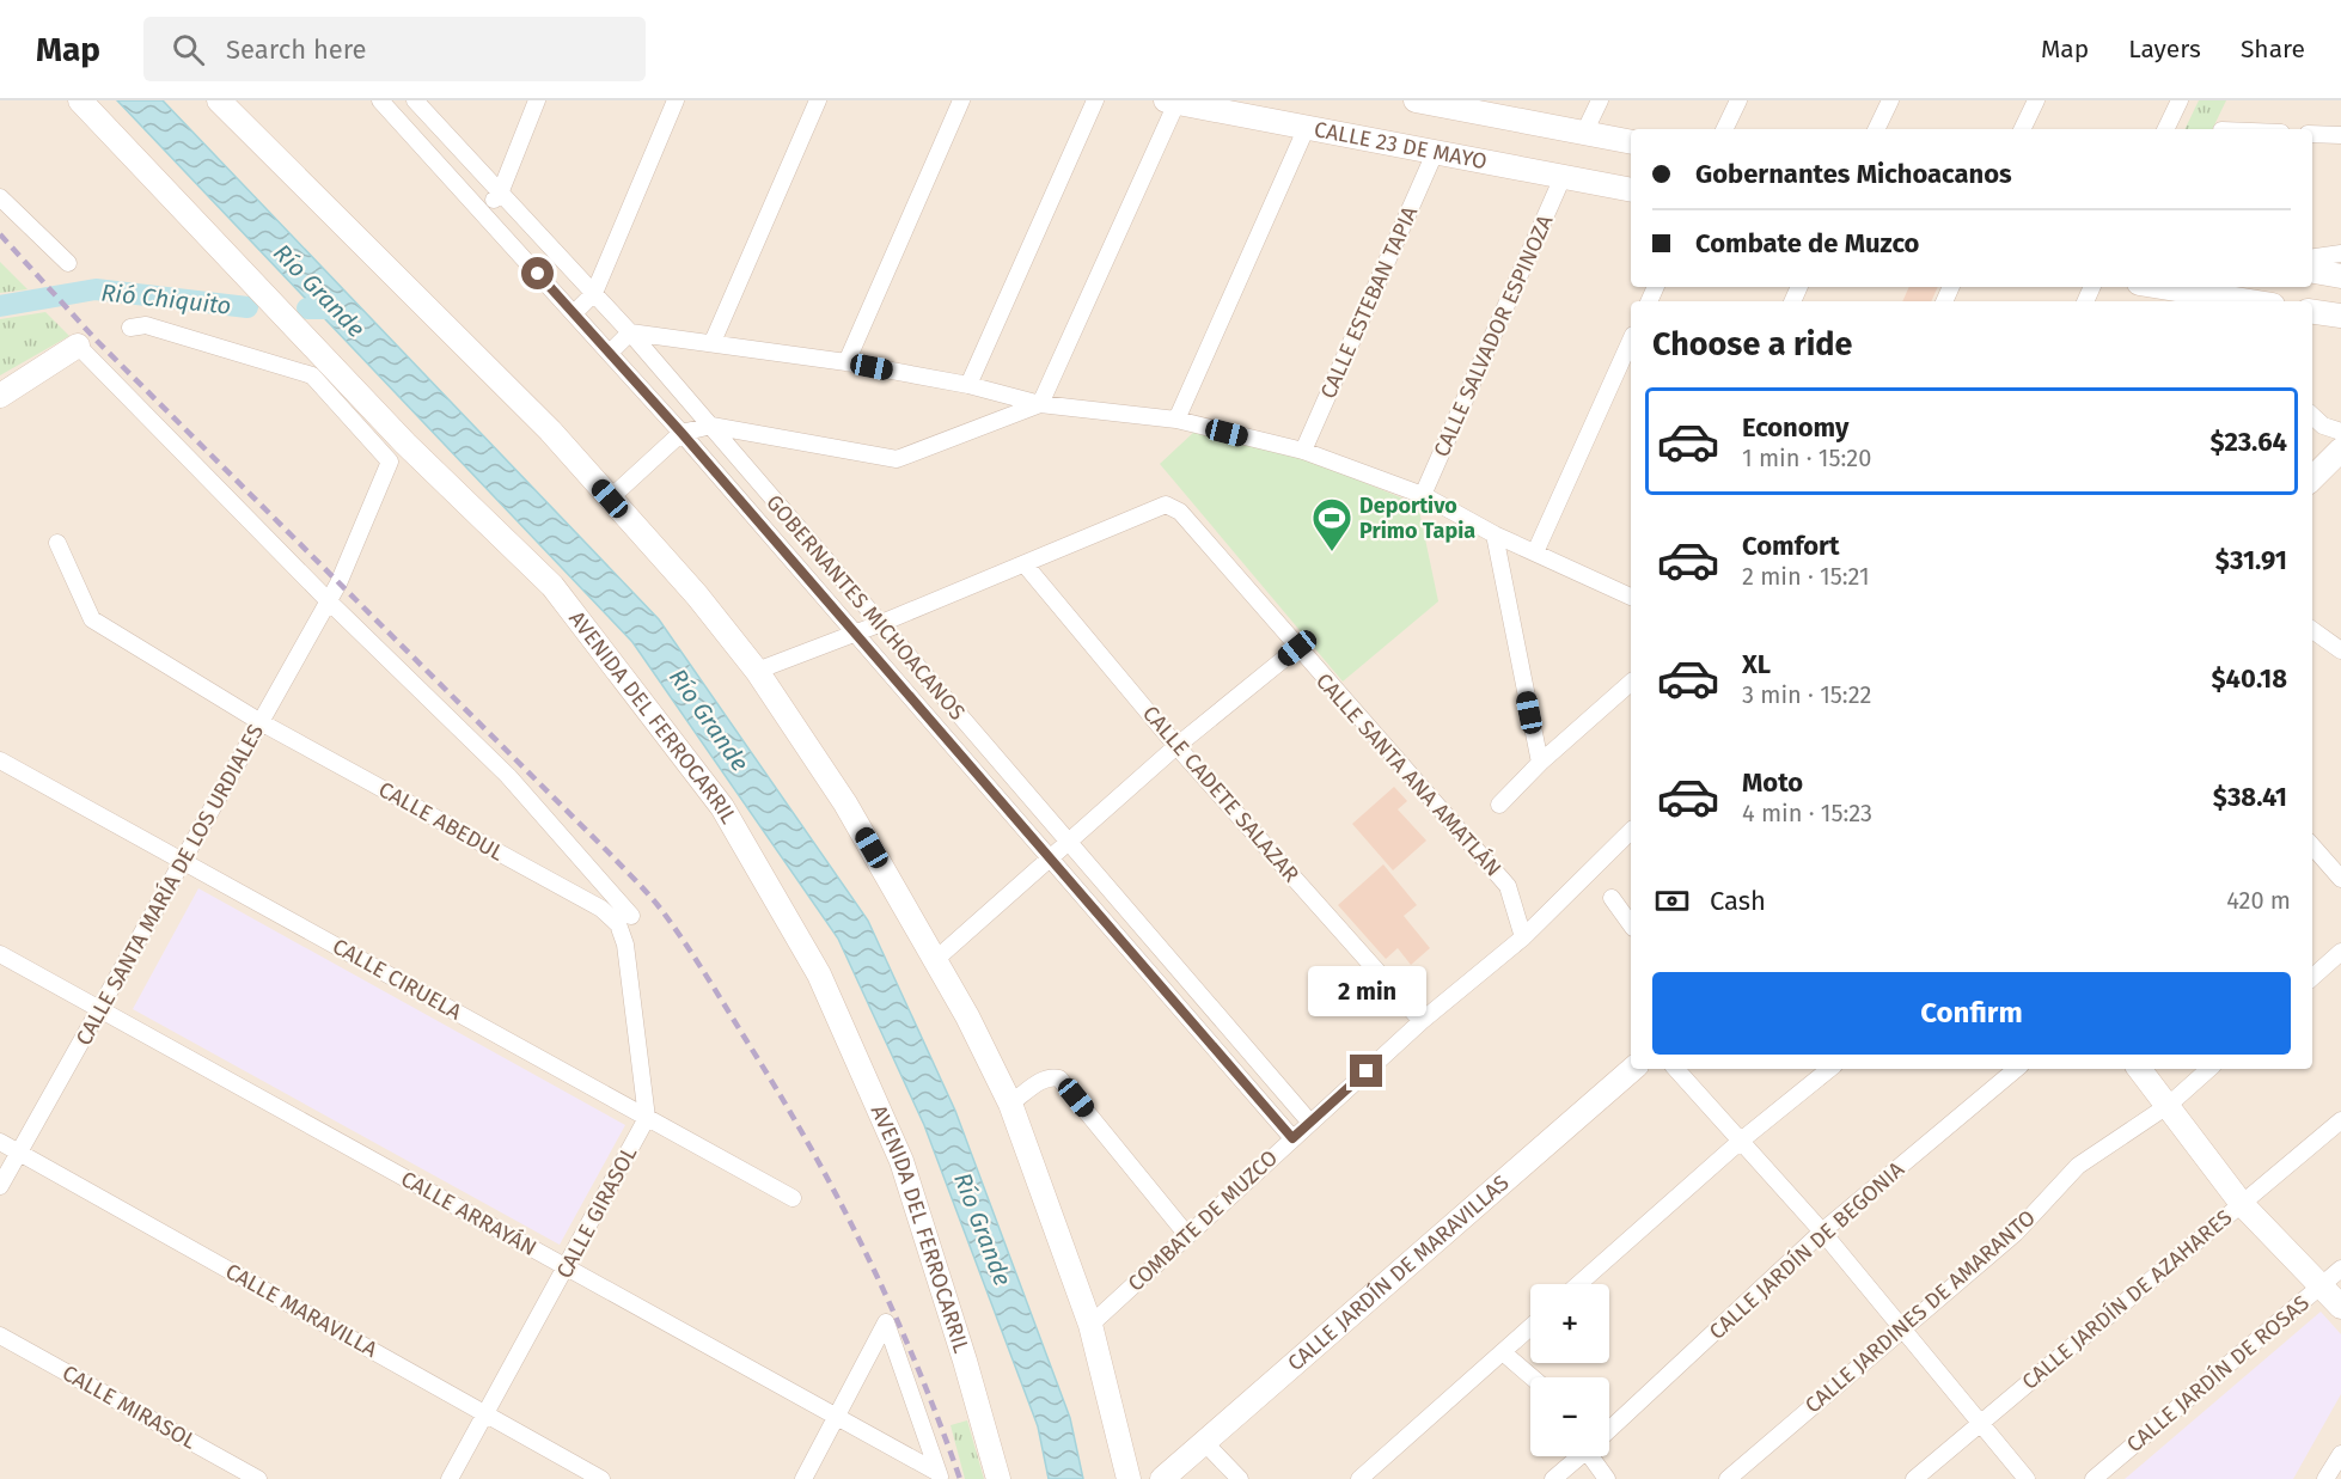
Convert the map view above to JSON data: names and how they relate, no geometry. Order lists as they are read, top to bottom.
{
  "streets": {
    "main road": ["CALLE 23 DE MAYO", "AVENIDA DEL FERROCARRIL", "CALLE JARDÍN DE MARAVILLAS"],
    "street": [
      "CALLE ESTEBAN TAPIA",
      "CALLE SALVADOR ESPINOZA",
      "GOBERNANTES MICHOACANOS",
      "CALLE SANTA ANA AMATLÁN",
      "CALLE CADETE SALAZAR",
      "CALLE ABEDUL",
      "CALLE SANTA MARÍA DE LOS URDIALES",
      "CALLE CIRUELA",
      "CALLE GIRASOL",
      "CALLE ARRAYÁN",
      "COMBATE DE MUZCO",
      "CALLE JARDÍN DE BEGONIA",
      "CALLE JARDÍN DE AZAHARES",
      "CALLE MARAVILLA",
      "CALLE JARDINES DE AMARANTO",
      "CALLE JARDÍN DE ROSAS",
      "CALLE MIRASOL"
    ]
  },
  "crossings": [
    ["CALLE 23 DE MAYO", "CALLE ESTEBAN TAPIA"],
    ["CALLE 23 DE MAYO", "CALLE SALVADOR ESPINOZA"],
    ["GOBERNANTES MICHOACANOS", "CALLE SANTA ANA AMATLÁN"],
    ["GOBERNANTES MICHOACANOS", "COMBATE DE MUZCO"],
    ["CALLE SANTA ANA AMATLÁN", "CALLE CADETE SALAZAR"],
    ["CALLE SANTA ANA AMATLÁN", "COMBATE DE MUZCO"],
    ["CALLE CADETE SALAZAR", "COMBATE DE MUZCO"],
    ["CALLE ABEDUL", "CALLE SANTA MARÍA DE LOS URDIALES"],
    ["CALLE SANTA MARÍA DE LOS URDIALES", "CALLE CIRUELA"],
    ["CALLE SANTA MARÍA DE LOS URDIALES", "CALLE ARRAYÁN"],
    ["CALLE SANTA MARÍA DE LOS URDIALES", "CALLE MARAVILLA"],
    ["CALLE CIRUELA", "CALLE GIRASOL"],
    ["CALLE GIRASOL", "CALLE ARRAYÁN"],
    ["CALLE GIRASOL", "CALLE MARAVILLA"]
  ],
  "water": ["Río Grande", "Rió Chiquito"],
  "places": {
    "sports": ["Deportivo Primo Tapia"]
  },
  "page": {
    "header": "Map",
    "search": "Search here",
    "nav": ["Map", "Layers", "Share"],
    "banner": ["Gobernantes Michoacanos", "Combate de Muzco"],
    "heading": "Choose a ride",
    "list": [
      {
        "name": "Economy",
        "note": "1 min · 15:20",
        "value": "$23.64"
      },
      {
        "name": "Comfort",
        "note": "2 min · 15:21",
        "value": "$31.91"
      },
      {
        "name": "XL",
        "note": "3 min · 15:22",
        "value": "$40.18"
      },
      {
        "name": "Moto",
        "note": "4 min · 15:23",
        "value": "$38.41"
      }
    ],
    "pay": ["Cash", "420 m"],
    "buttons": "Confirm",
    "bubble": "2 min",
    "map_buttons": ["+", "−"]
  }
}
